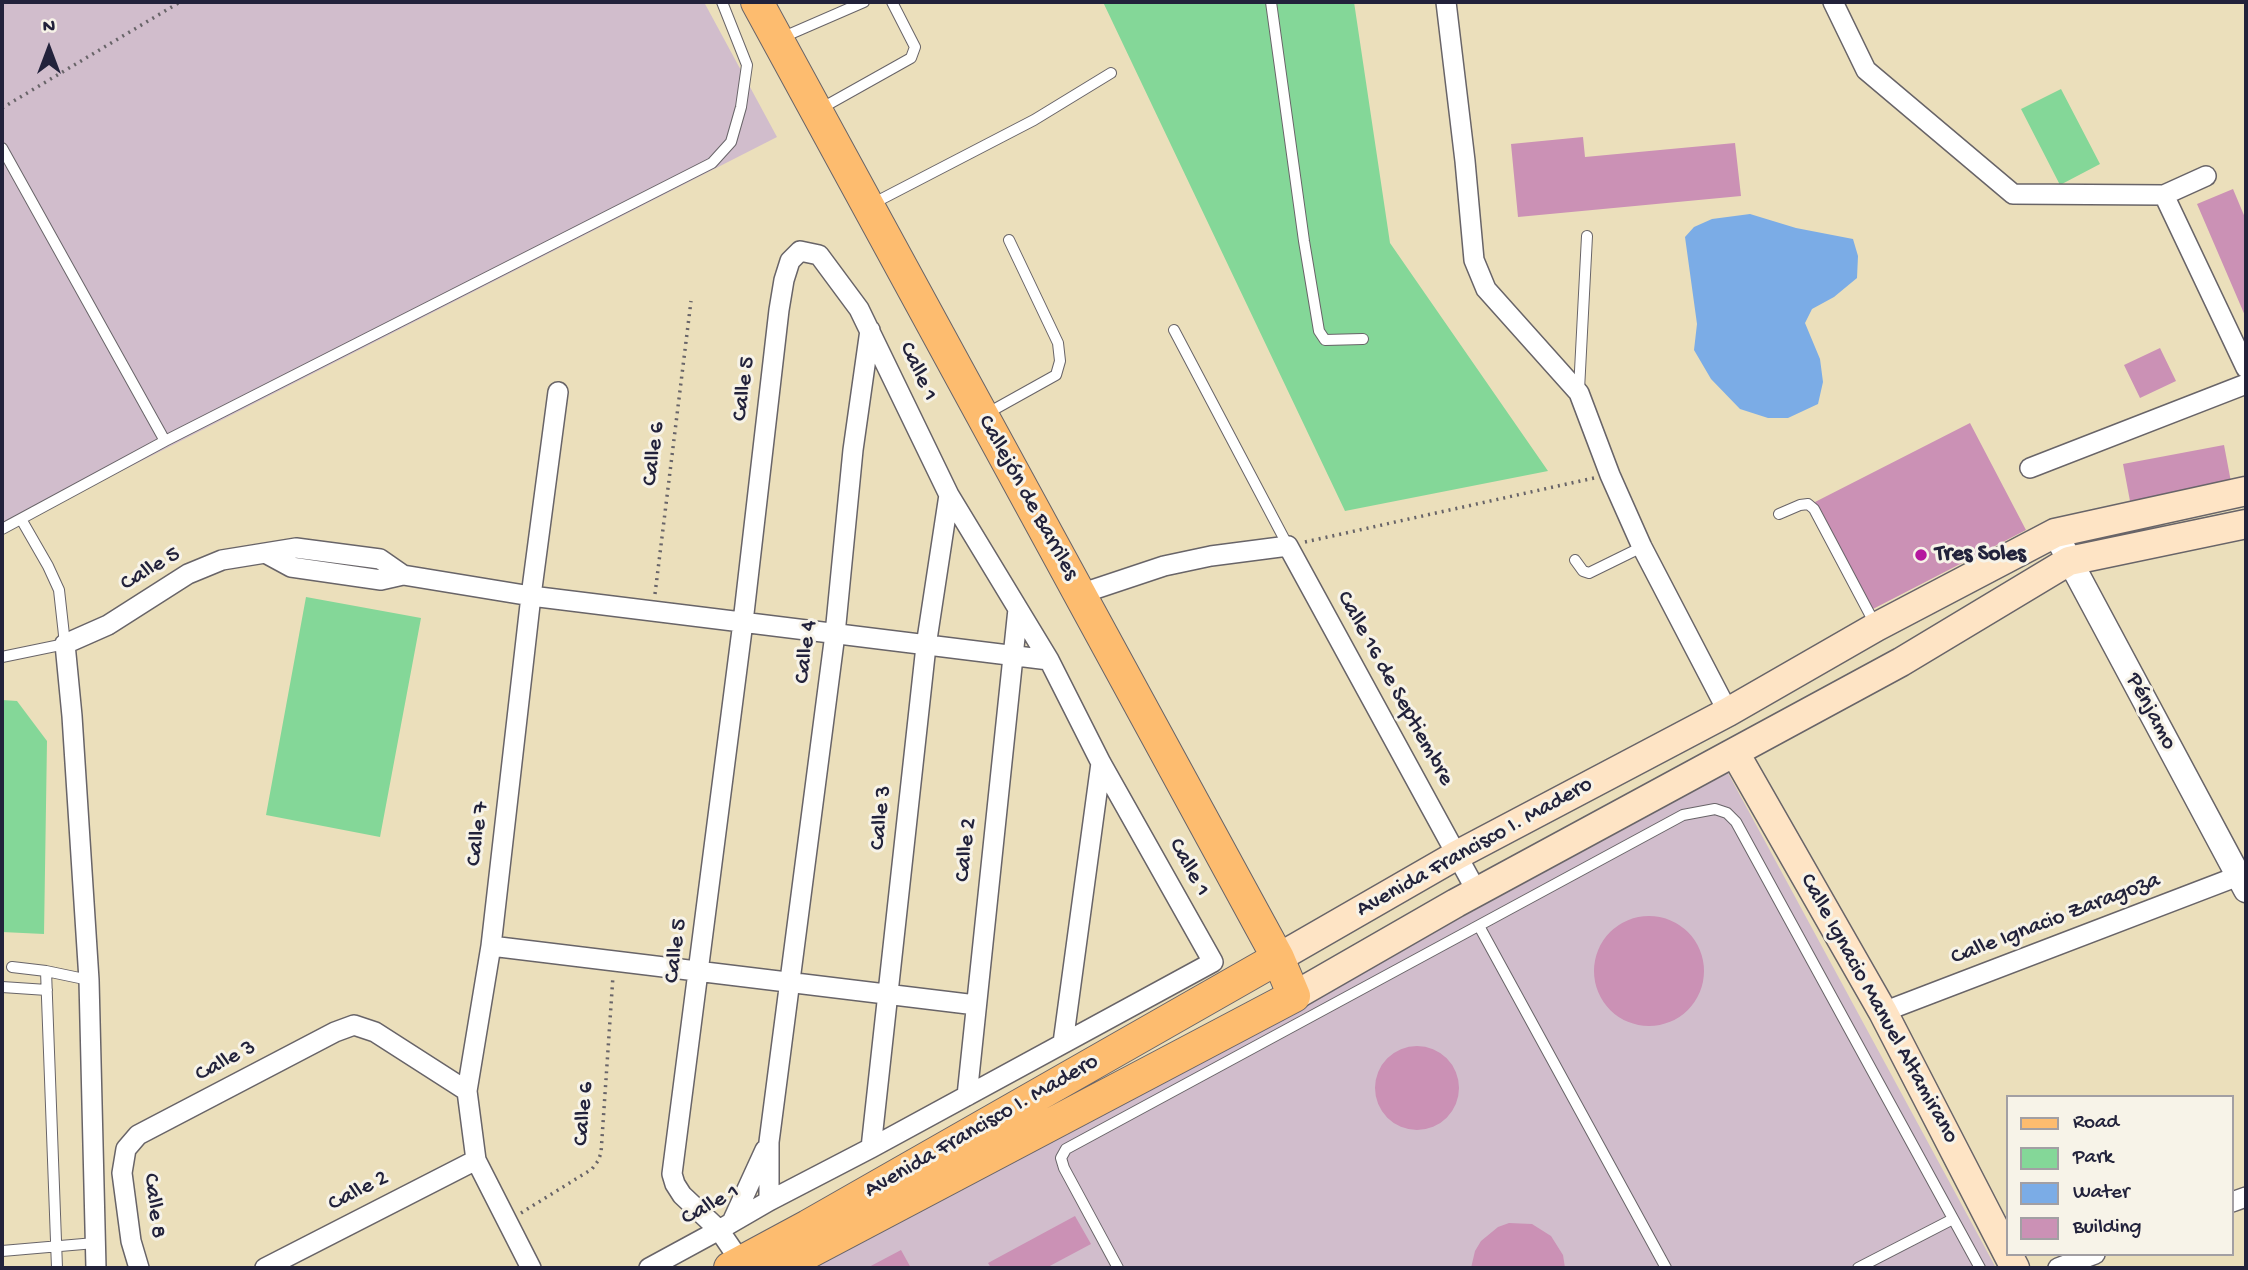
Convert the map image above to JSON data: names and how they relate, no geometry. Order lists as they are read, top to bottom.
{
  "streets": {
    "main road": ["Callejón de Barriles", "Avenida Francisco I. Madero", "Calle Ignacio Manuel Altamirano"],
    "street": [
      "Calle 1",
      "Calle 5",
      "Calle 4",
      "Calle 16 de Septiembre",
      "Pénjamo",
      "Calle 3",
      "Calle 7",
      "Calle 2",
      "Calle Ignacio Zaragoza",
      "Calle 8"
    ],
    "path": ["Calle 6"]
  },
  "crossings": [
    ["Calle 1", "Calle 5"],
    ["Calle 1", "Calle 4"],
    ["Calle 1", "Calle 3"],
    ["Calle 1", "Calle 2"],
    ["Calle 5", "Calle 6"],
    ["Calle 5", "Calle 4"],
    ["Calle 5", "Calle 3"],
    ["Calle 5", "Calle 7"],
    ["Calle 5", "Avenida Francisco I. Madero"],
    ["Calle 5", "Calle 2"],
    ["Calle 6", "Calle 7"],
    ["Callejón de Barriles", "Avenida Francisco I. Madero"],
    ["Calle 16 de Septiembre", "Avenida Francisco I. Madero"],
    ["Pénjamo", "Avenida Francisco I. Madero"],
    ["Pénjamo", "Calle Ignacio Zaragoza"],
    ["Calle 3", "Calle 7"],
    ["Calle 3", "Calle 8"],
    ["Calle 7", "Calle 2"],
    ["Avenida Francisco I. Madero", "Calle Ignacio Manuel Altamirano"],
    ["Calle Ignacio Zaragoza", "Calle Ignacio Manuel Altamirano"]
  ],
  "places": ["Tres Soles"],
  "legend": [
    "Road",
    "Park",
    "Water",
    "Building"
  ],
  "north": "top"
}
